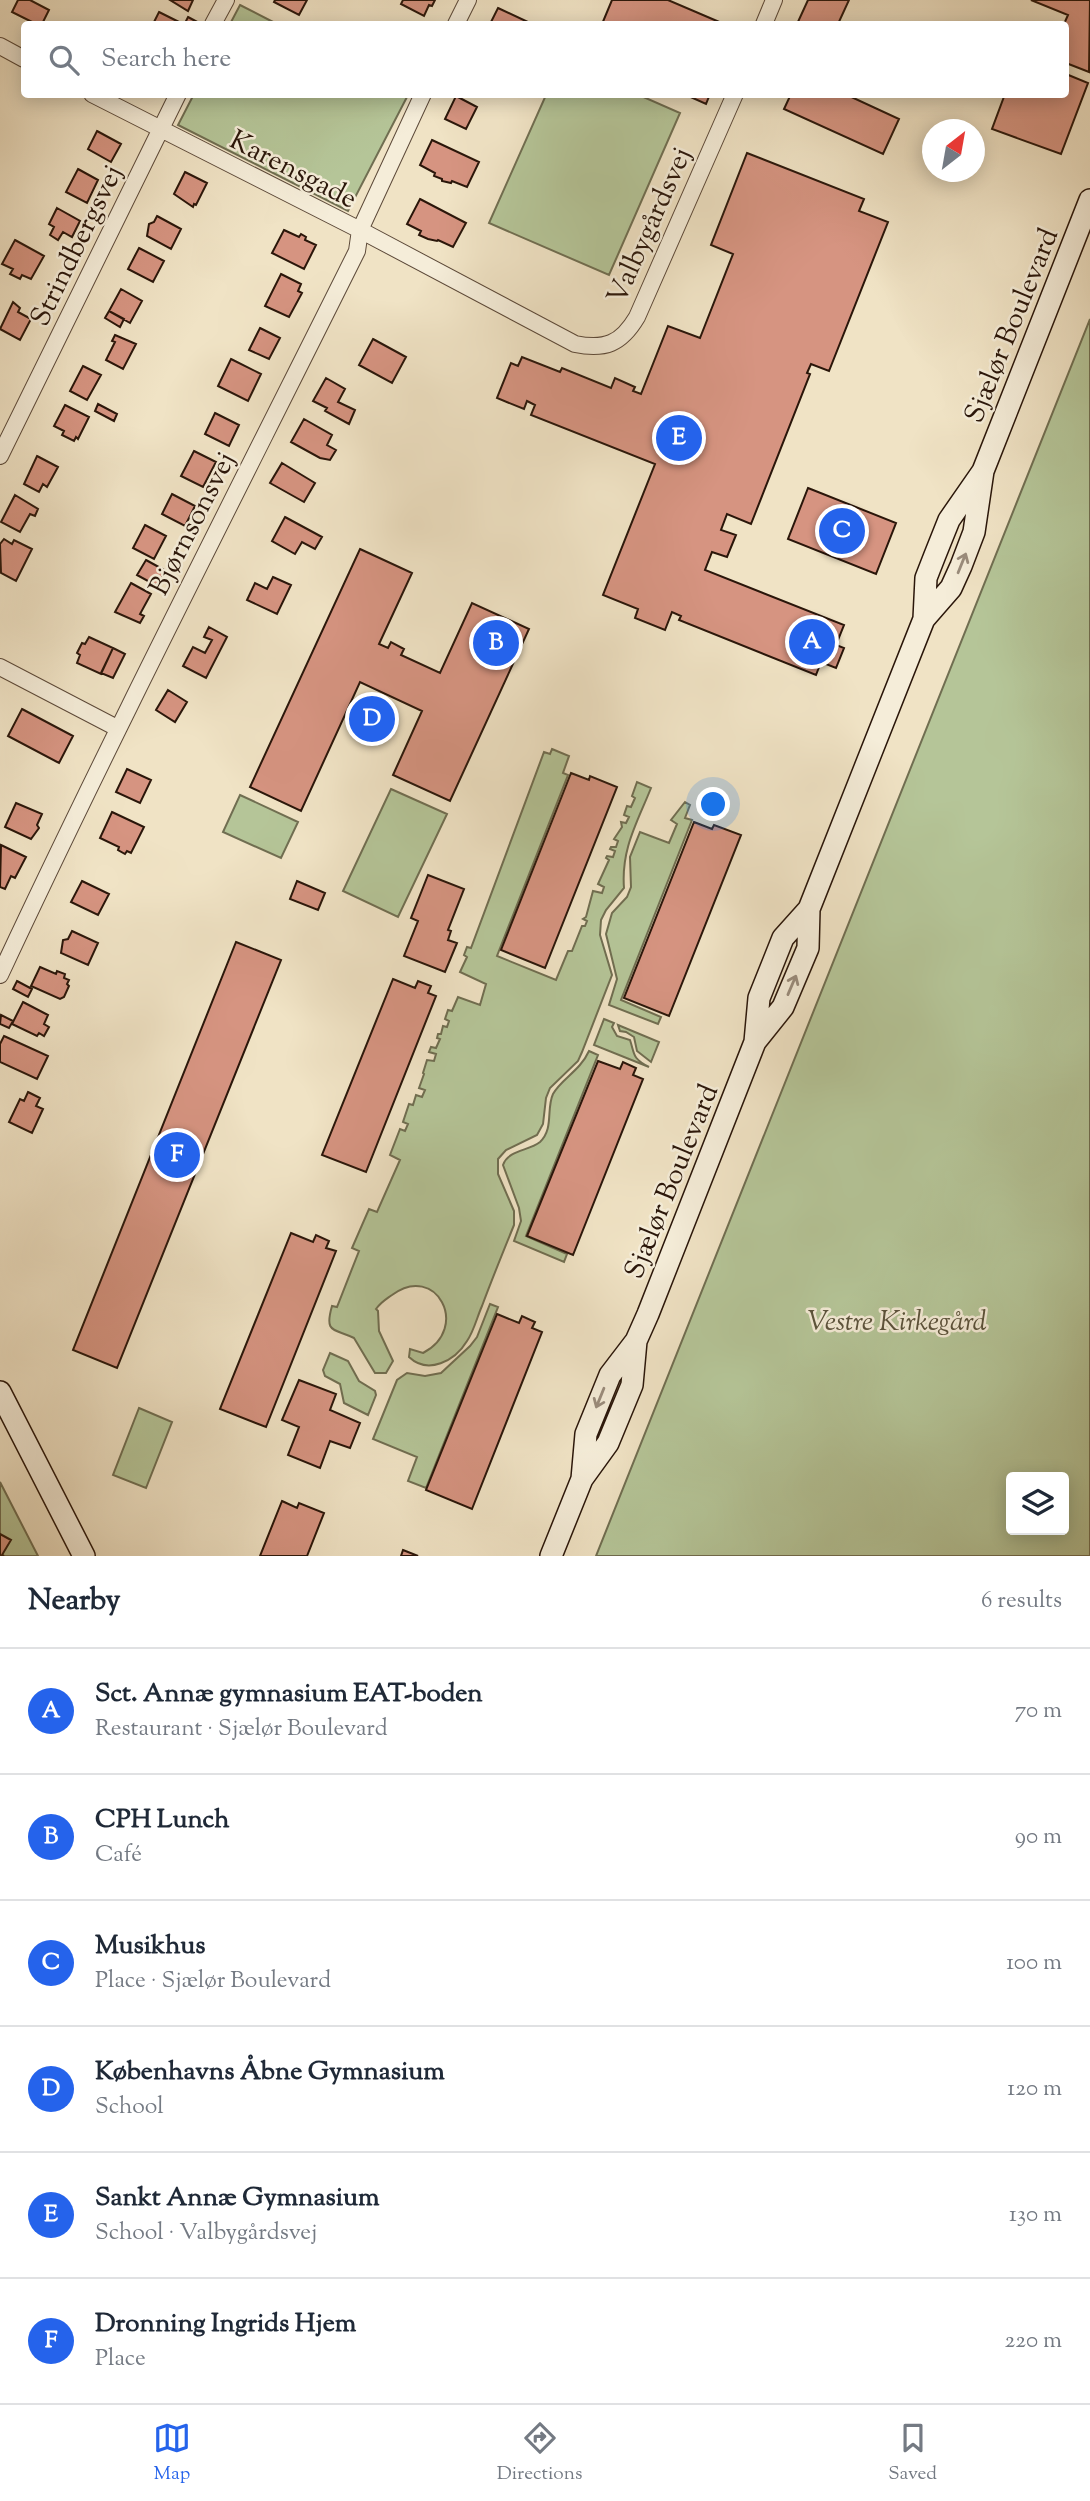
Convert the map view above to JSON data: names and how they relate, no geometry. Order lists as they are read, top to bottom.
{
  "streets": {
    "street": [
      "Karensgade",
      "Valbygårdsvej",
      "Strindbergsvej",
      "Sjælør Boulevard",
      "Bjørnsonsvej"
    ]
  },
  "crossings": [
    ["Karensgade", "Valbygårdsvej"],
    ["Karensgade", "Strindbergsvej"],
    ["Karensgade", "Bjørnsonsvej"],
    ["Valbygårdsvej", "Bjørnsonsvej"]
  ],
  "parks": ["Vestre Kirkegård"],
  "north": "top right",
  "page": {
    "search": "Search here",
    "pins": [
      "E",
      "C",
      "A",
      "B",
      "D",
      "F"
    ],
    "heading": ["Nearby", "6 results"],
    "list": [
      {
        "mark": "A",
        "name": "Sct. Annæ gymnasium EAT-boden",
        "note": "Restaurant · Sjælør Boulevard",
        "value": "70 m"
      },
      {
        "mark": "B",
        "name": "CPH Lunch",
        "note": "Café",
        "value": "90 m"
      },
      {
        "mark": "C",
        "name": "Musikhus",
        "note": "Place · Sjælør Boulevard",
        "value": "100 m"
      },
      {
        "mark": "D",
        "name": "Københavns Åbne Gymnasium",
        "note": "School",
        "value": "120 m"
      },
      {
        "mark": "E",
        "name": "Sankt Annæ Gymnasium",
        "note": "School · Valbygårdsvej",
        "value": "130 m"
      },
      {
        "mark": "F",
        "name": "Dronning Ingrids Hjem",
        "note": "Place",
        "value": "220 m"
      }
    ],
    "nav": ["Map", "Directions", "Saved"]
  }
}
